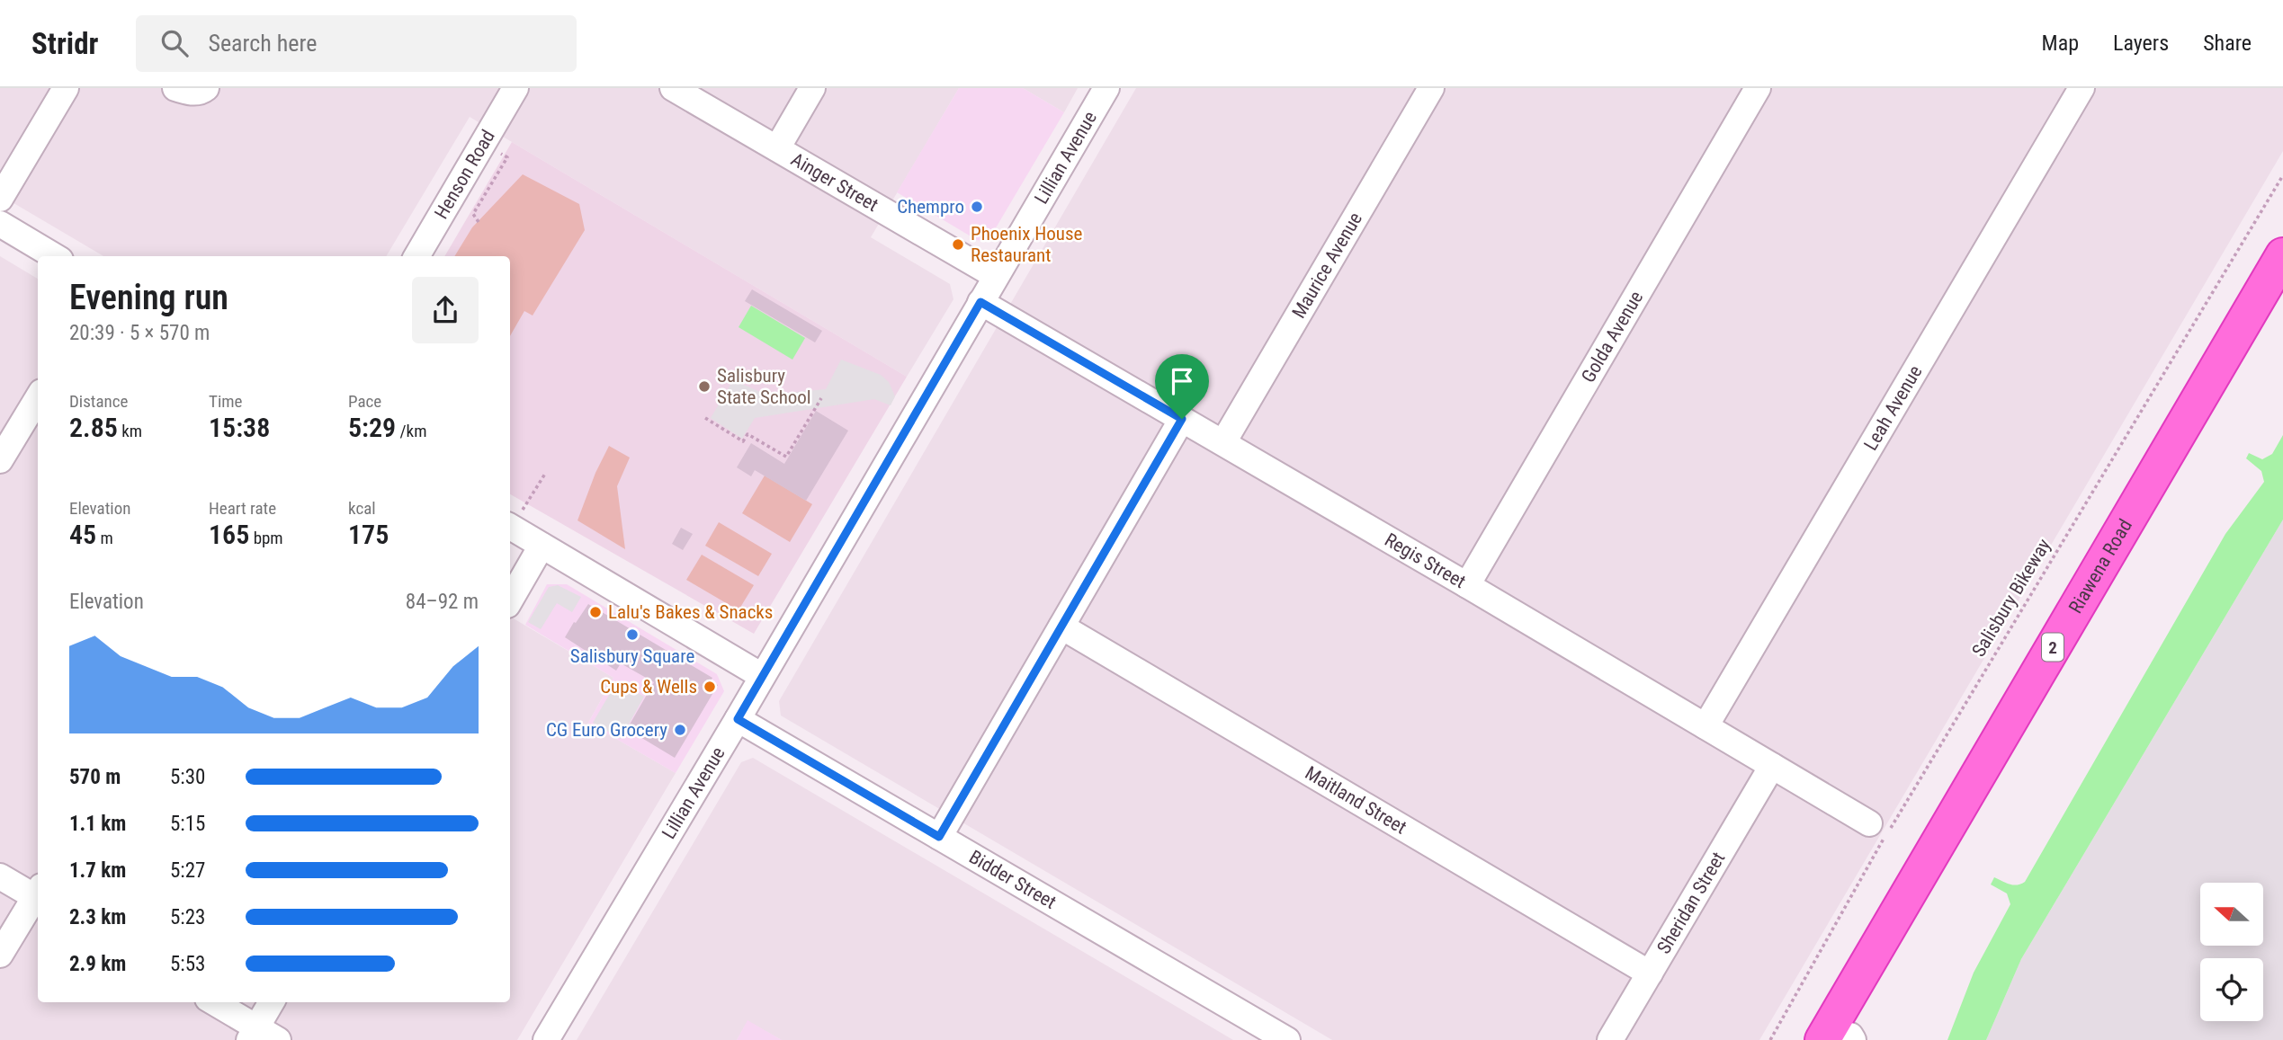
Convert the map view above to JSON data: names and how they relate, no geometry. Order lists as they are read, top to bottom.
{
  "streets": {
    "highway": ["Riawena Road", "2"],
    "street": [
      "Lillian Avenue",
      "Henson Road",
      "Ainger Street",
      "Maurice Avenue",
      "Golda Avenue",
      "Leah Avenue",
      "Regis Street",
      "Maitland Street",
      "Bidder Street",
      "Sheridan Street"
    ],
    "path": ["Salisbury Bikeway"]
  },
  "crossings": [
    ["Lillian Avenue", "Ainger Street"],
    ["Lillian Avenue", "Regis Street"],
    ["Lillian Avenue", "Bidder Street"],
    ["Maurice Avenue", "Regis Street"],
    ["Golda Avenue", "Regis Street"],
    ["Leah Avenue", "Regis Street"],
    ["Regis Street", "Sheridan Street"],
    ["Maitland Street", "Sheridan Street"]
  ],
  "places": [
    "Chempro",
    "Phoenix House Restaurant",
    "Salisbury State School",
    "Lalu's Bakes & Snacks",
    "Salisbury Square",
    "Cups & Wells",
    "CG Euro Grocery"
  ],
  "north": "left",
  "page": {
    "header": "Stridr",
    "search": "Search here",
    "nav": ["Map", "Layers", "Share"],
    "heading": ["Evening run", "20:39 · 5 × 570 m"],
    "stats": [
      ["Distance", "2.85 km"],
      ["Time", "15:38"],
      ["Pace", "5:29 /km"],
      ["Elevation", "45 m"],
      ["Heart rate", "165 bpm"],
      ["kcal", "175"]
    ],
    "chart": ["Elevation", "84–92 m"],
    "list": [
      {
        "name": "570 m",
        "note": "5:30"
      },
      {
        "name": "1.1 km",
        "note": "5:15"
      },
      {
        "name": "1.7 km",
        "note": "5:27"
      },
      {
        "name": "2.3 km",
        "note": "5:23"
      },
      {
        "name": "2.9 km",
        "note": "5:53"
      }
    ]
  }
}
